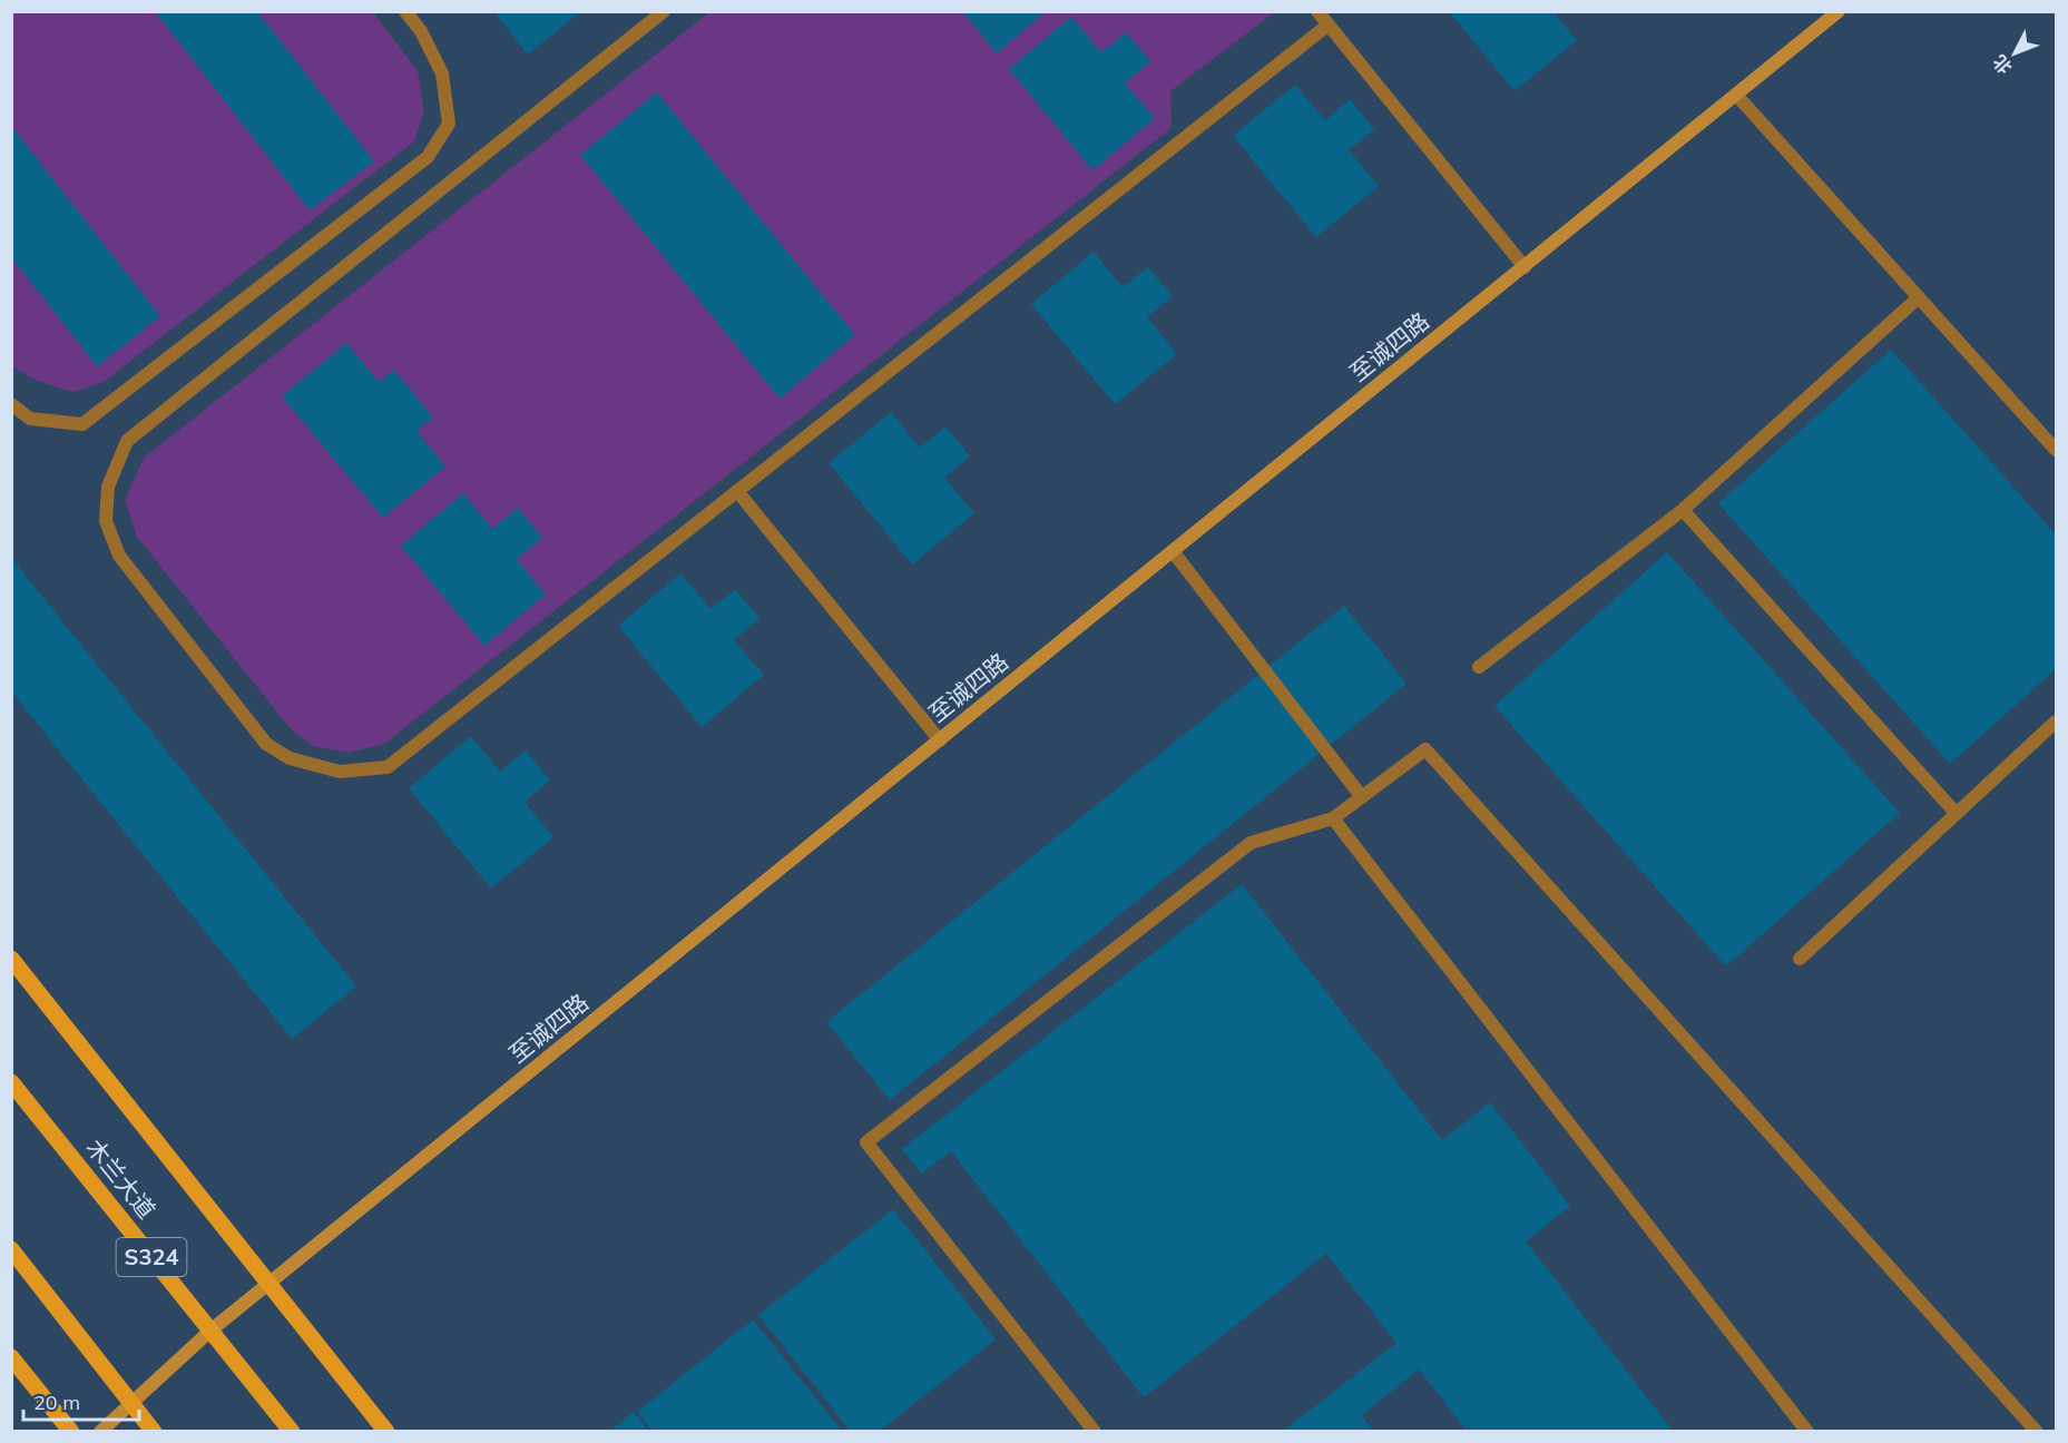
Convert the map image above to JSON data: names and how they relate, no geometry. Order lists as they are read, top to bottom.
{
  "streets": {
    "main road": ["至诚四路", "木兰大道", "S324"]
  },
  "crossings": [
    ["至诚四路", "木兰大道"]
  ],
  "scale_bar": "20 m",
  "north": "bottom left"
}
